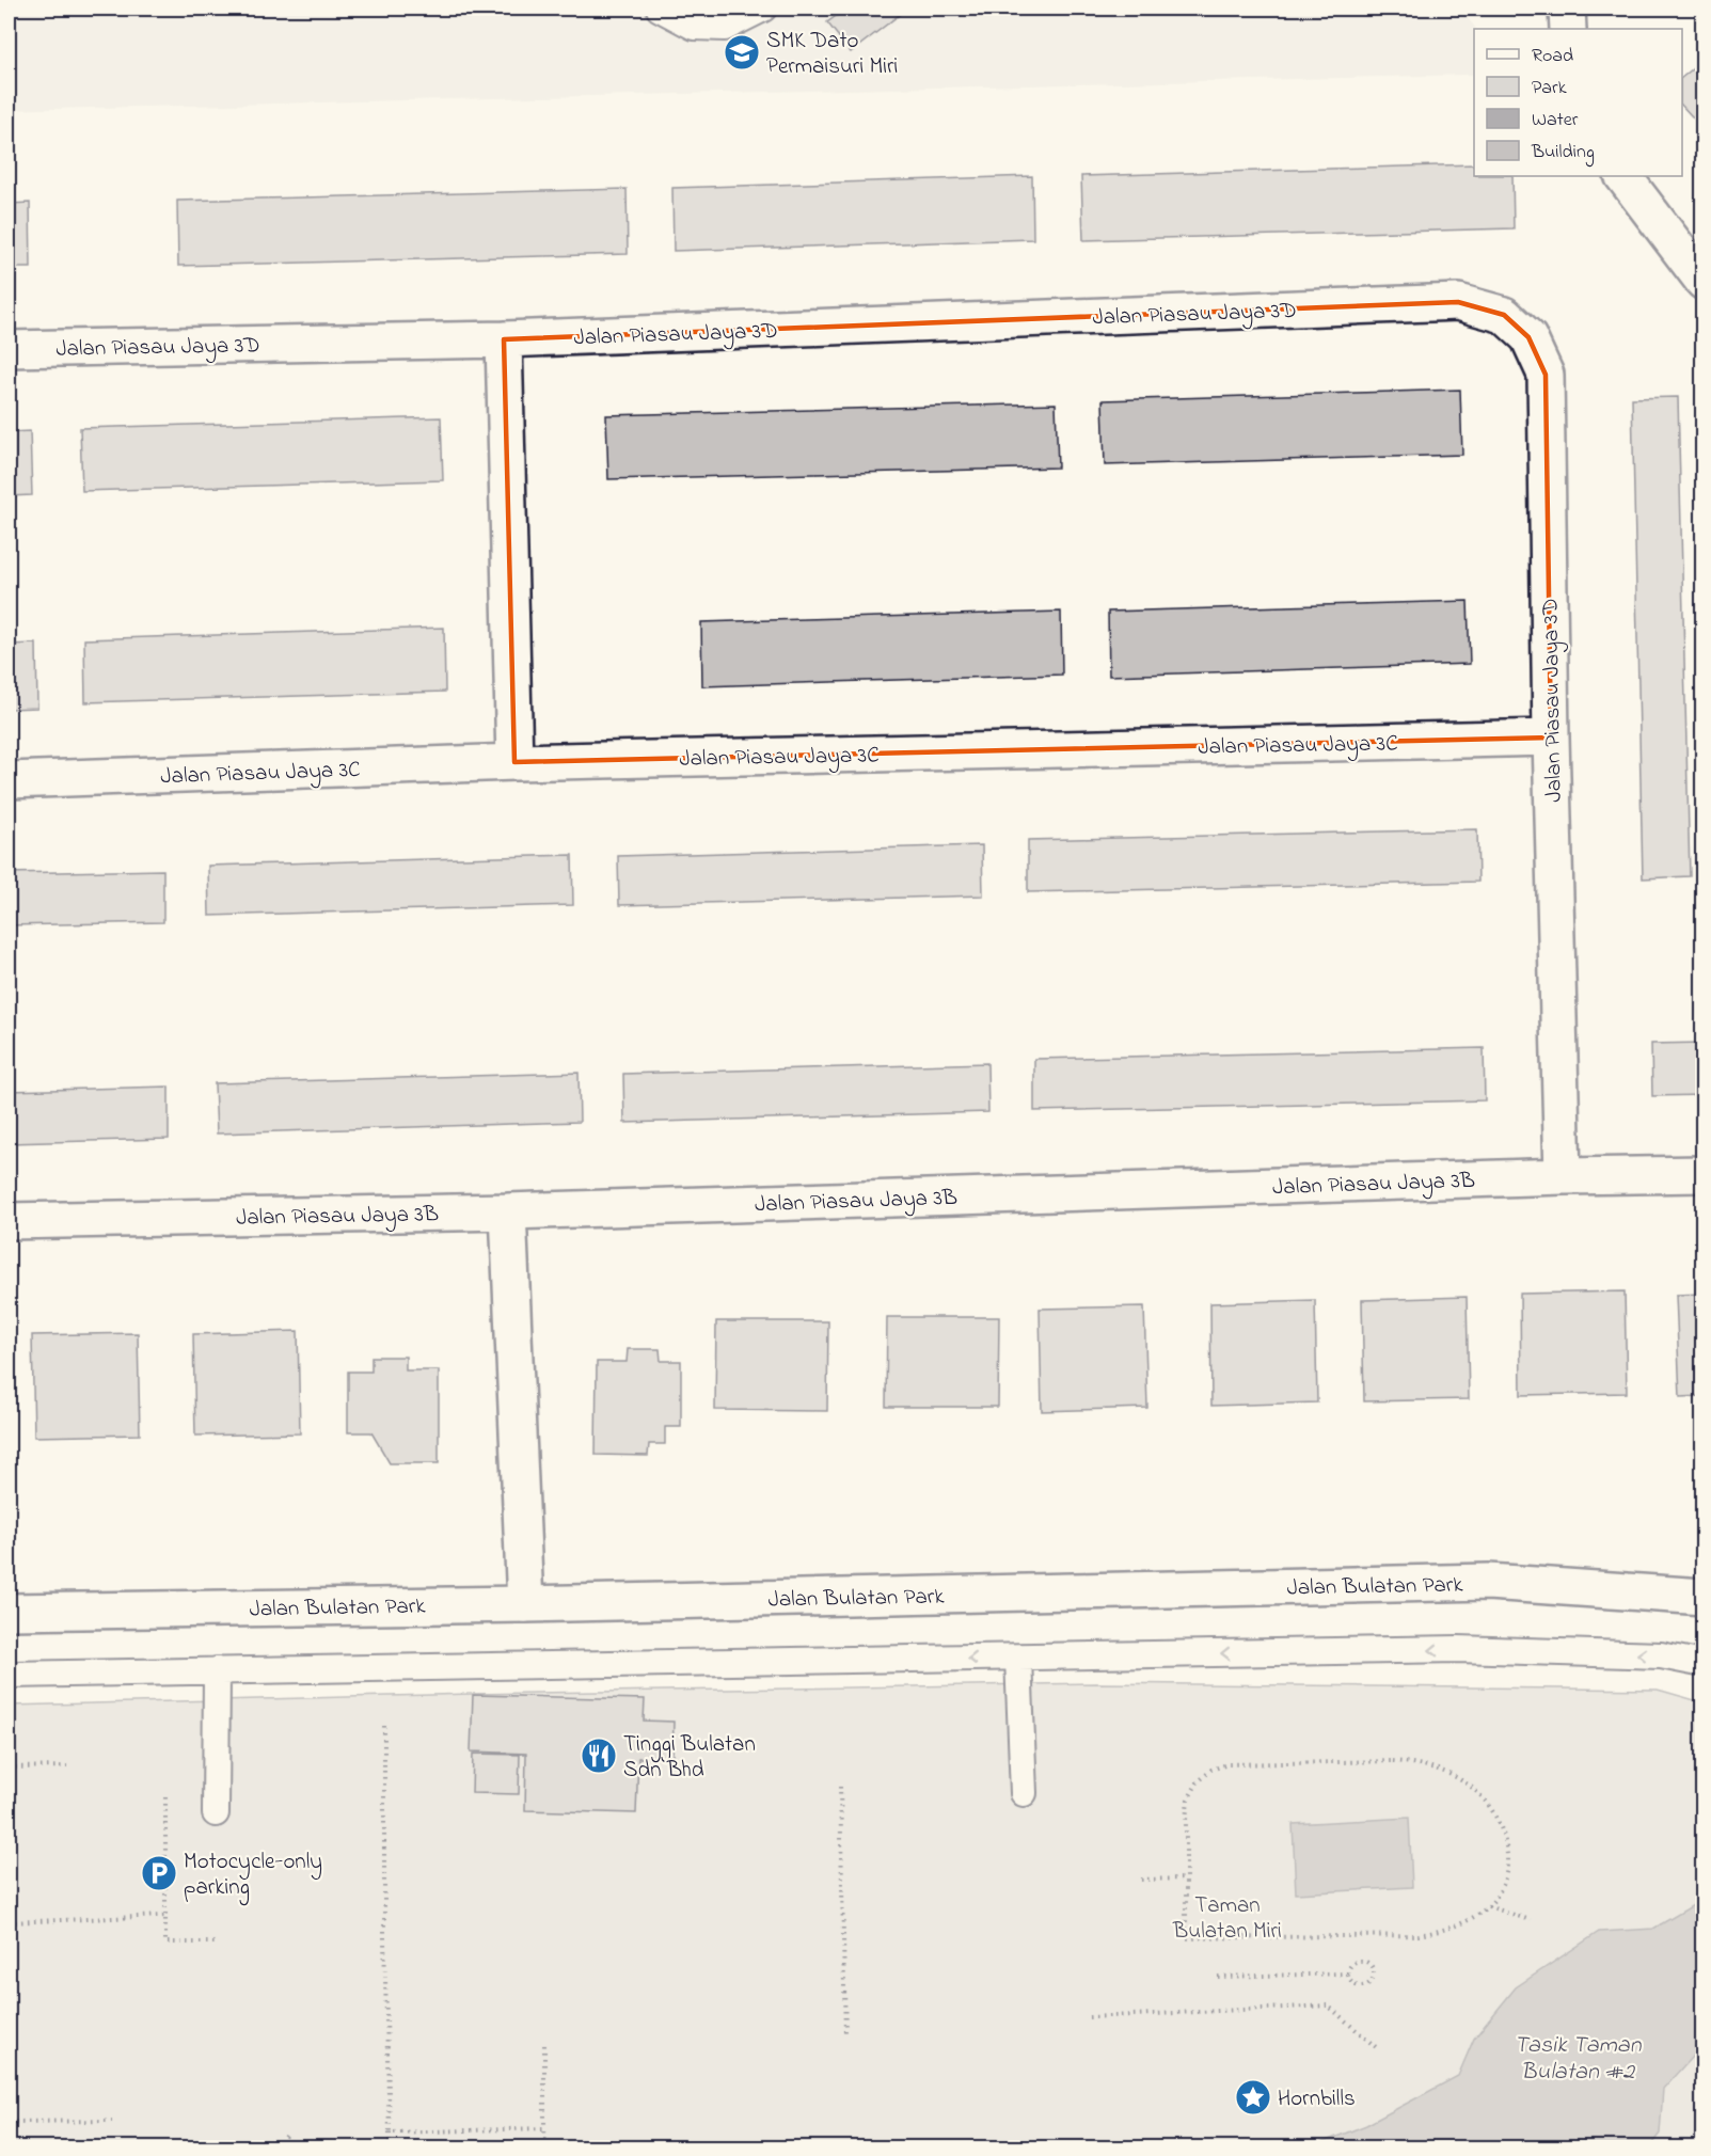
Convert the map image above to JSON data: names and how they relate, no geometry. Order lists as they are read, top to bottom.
{
  "streets": {
    "street": [
      "Jalan Piasau Jaya 3D",
      "Jalan Piasau Jaya 3C",
      "Jalan Piasau Jaya 3B",
      "Jalan Bulatan Park"
    ]
  },
  "crossings": [
    ["Jalan Piasau Jaya 3D", "Jalan Piasau Jaya 3C"],
    ["Jalan Piasau Jaya 3D", "Jalan Piasau Jaya 3B"]
  ],
  "water": ["Tasik Taman Bulatan #2"],
  "parks": ["Taman Bulatan Miri"],
  "places": {
    "school or university": ["SMK Dato Permaisuri Miri"],
    "restaurant": ["Tinggi Bulatan Sdn Bhd"],
    "parking": ["Motocycle-only parking"],
    "place": ["Hornbills"]
  },
  "legend": [
    "Road",
    "Park",
    "Water",
    "Building"
  ]
}
